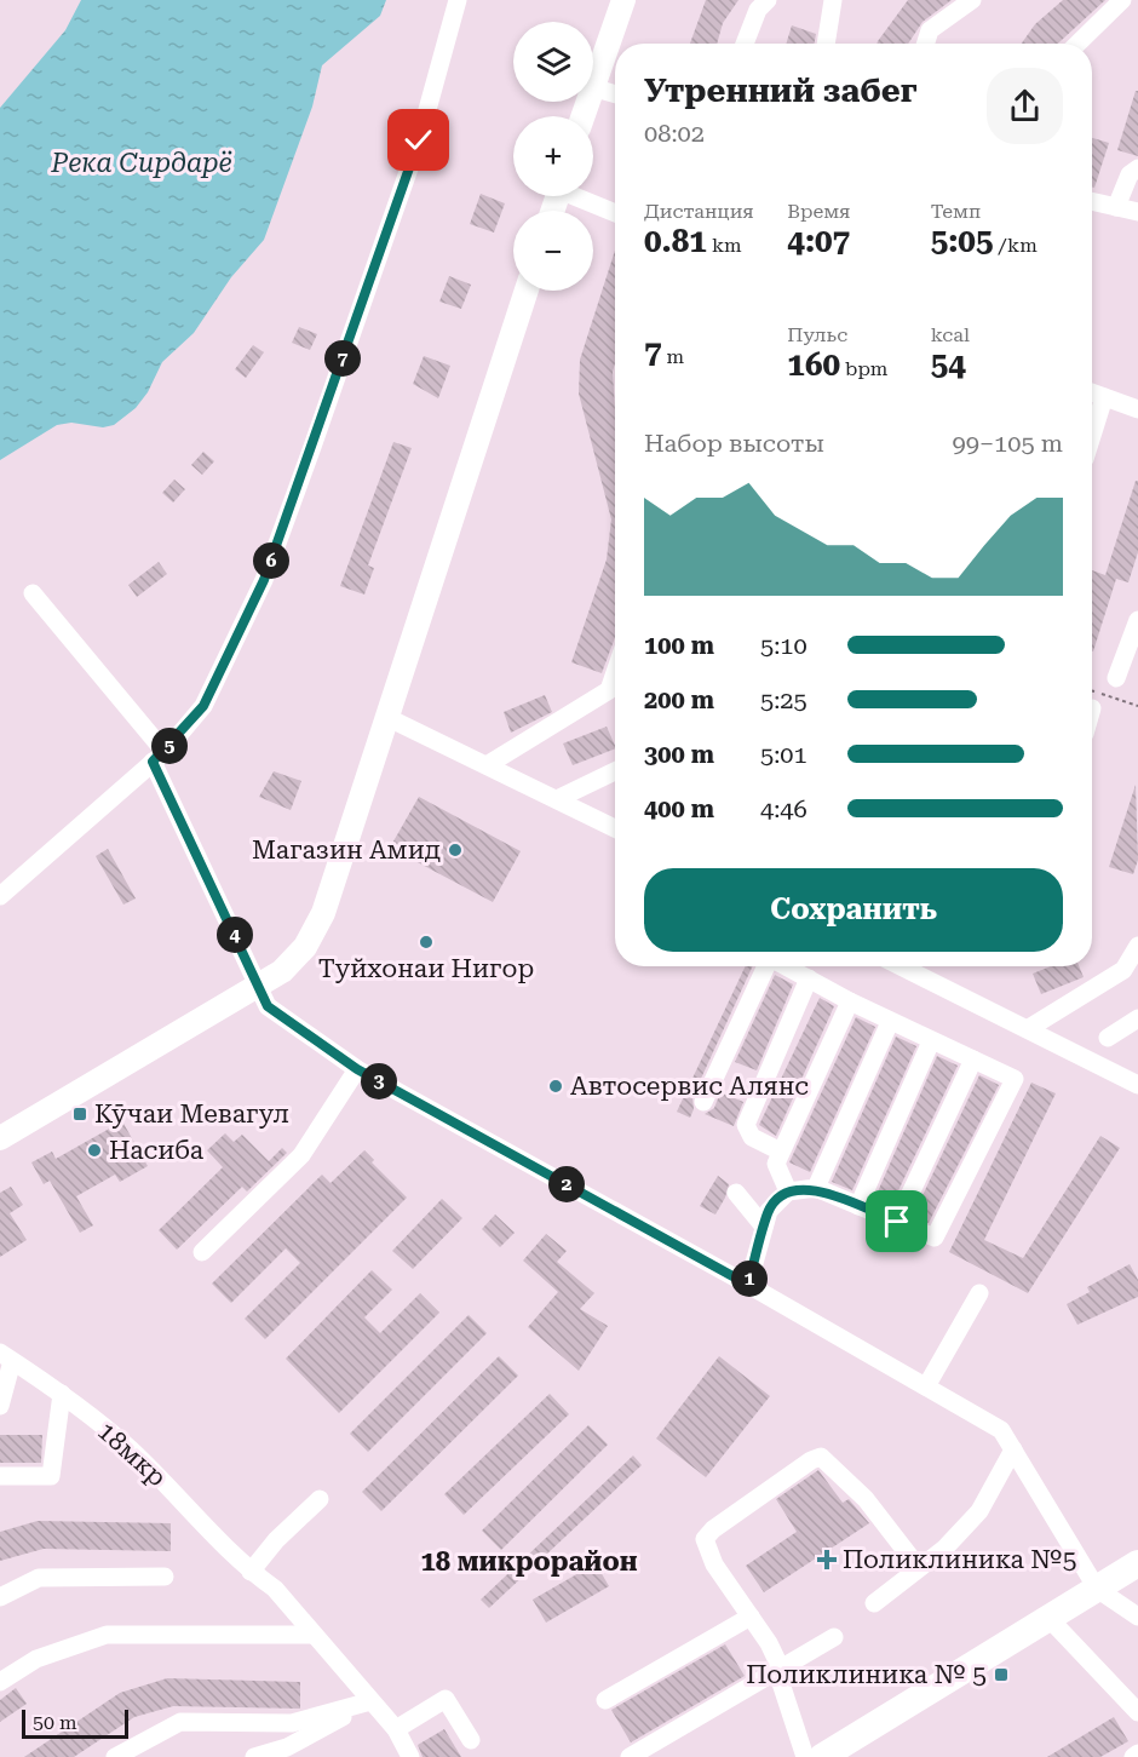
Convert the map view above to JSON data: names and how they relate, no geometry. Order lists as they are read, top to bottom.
{
  "streets": {
    "street": ["18мкр"]
  },
  "districts": ["18 микрорайон"],
  "water": ["Река Сирдарё"],
  "places": {
    "other": [
      "Магазин Амид",
      "Туйхонаи Нигор",
      "Автосервис Алянс",
      "Насиба"
    ],
    "transit": ["Кӯчаи Мевагул", "Поликлиника № 5"],
    "health": ["Поликлиника №5"]
  },
  "scale_bar": "50 m",
  "page": {
    "map_buttons": ["+", "−"],
    "heading": ["Утренний забег", "08:02"],
    "stats": [
      ["Дистанция", "0.81 km"],
      ["Время", "4:07"],
      ["Темп", "5:05 /km"],
      ["7 m"],
      ["Пульс", "160 bpm"],
      ["kcal", "54"]
    ],
    "pins": [
      "7",
      "6",
      "5",
      "4",
      "3",
      "2",
      "1"
    ],
    "chart": ["Набор высоты", "99–105 m"],
    "list": [
      {
        "name": "100 m",
        "note": "5:10"
      },
      {
        "name": "200 m",
        "note": "5:25"
      },
      {
        "name": "300 m",
        "note": "5:01"
      },
      {
        "name": "400 m",
        "note": "4:46"
      }
    ],
    "buttons": "Сохранить",
    "scale": "50 m"
  }
}
